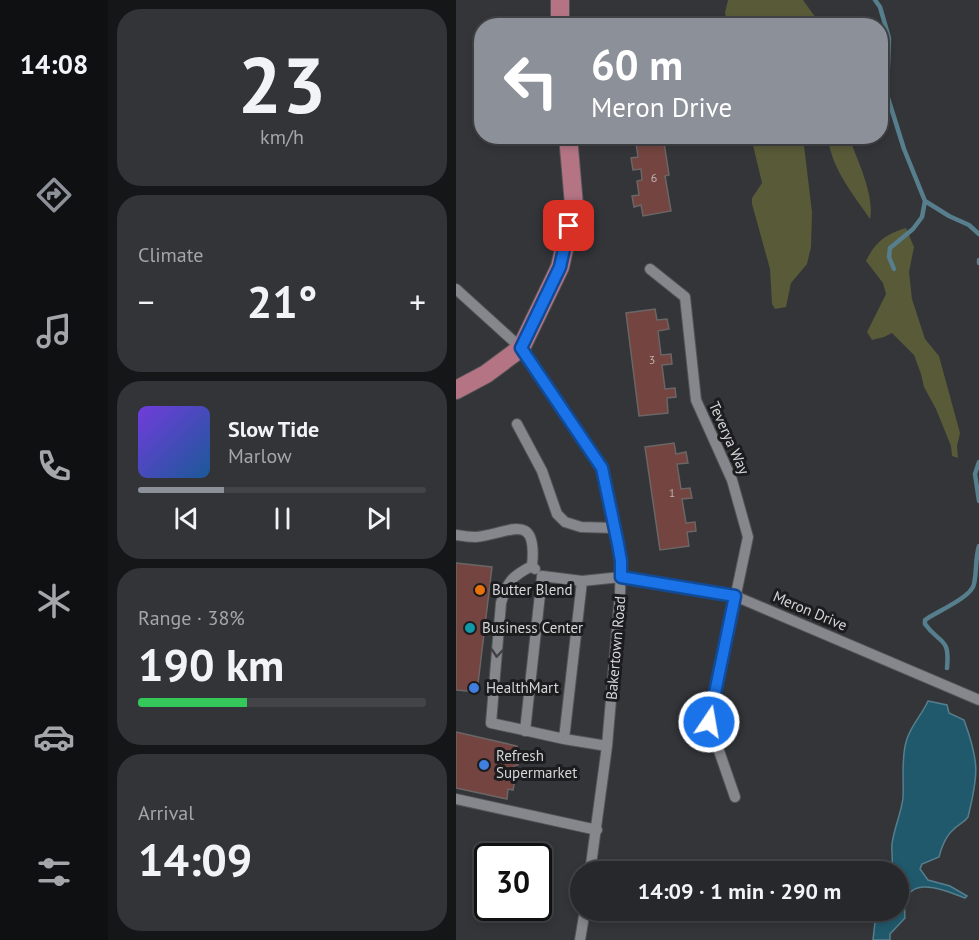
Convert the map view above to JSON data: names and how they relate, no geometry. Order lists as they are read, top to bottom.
{
  "streets": {
    "street": ["Teverya Way", "Meron Drive", "Bakertown Road"]
  },
  "crossings": [
    ["Teverya Way", "Meron Drive"],
    ["Meron Drive", "Bakertown Road"]
  ],
  "places": [
    "Butter Blend",
    "Business Center",
    "HealthMart",
    "Refresh Supermarket"
  ],
  "house_numbers": ["6", "3", "1"],
  "page": {
    "tabs": "14:08",
    "tile": [
      ["23", "km/h"],
      "Climate",
      ["Range · 38%", "190 km"],
      ["Arrival", "14:09"]
    ],
    "turn": ["60 m", "Meron Drive"],
    "heat": ["−", "21°", "+"],
    "song": ["Slow Tide", "Marlow"],
    "limit": "30",
    "trip": "14:09 · 1 min · 290 m"
  }
}
